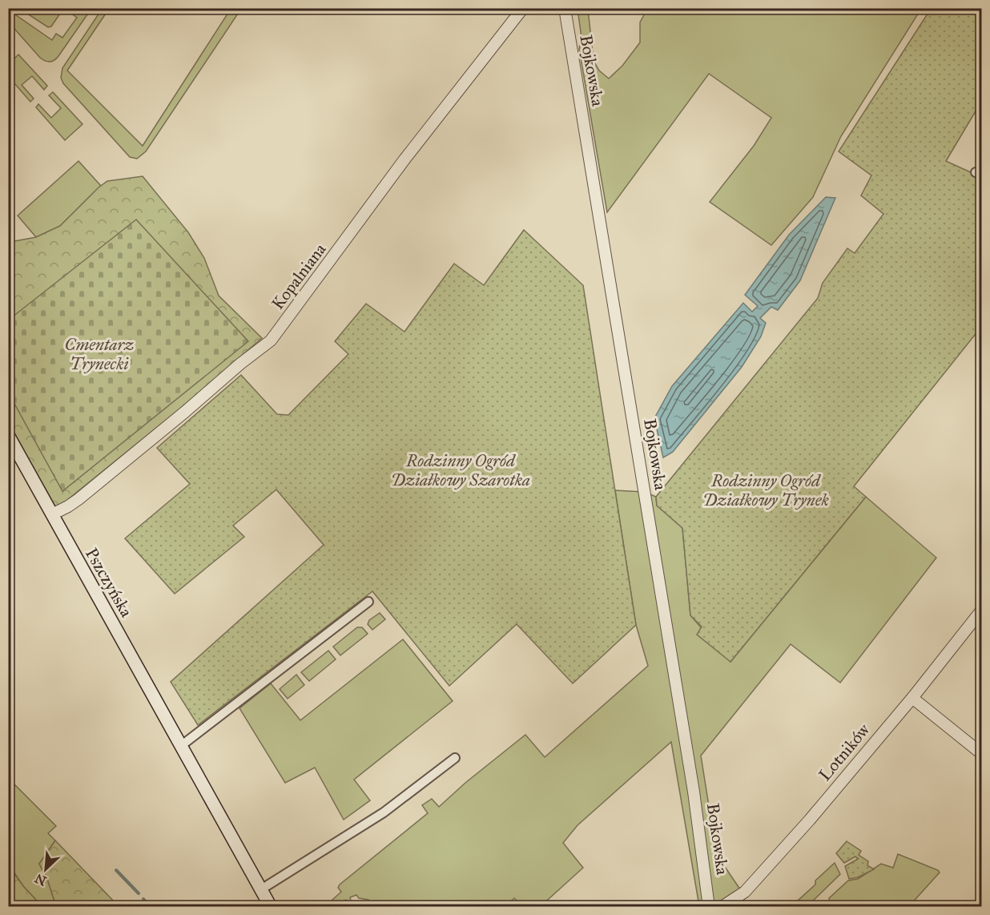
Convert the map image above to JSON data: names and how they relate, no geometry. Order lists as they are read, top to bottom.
{
  "streets": {
    "main road": ["Pszczyńska"],
    "street": ["Bojkowska", "Kopalniana", "Lotników"]
  },
  "crossings": [
    ["Kopalniana", "Pszczyńska"]
  ],
  "parks": ["Cmentarz Trynecki", "Rodzinny Ogród Działkowy Szarotka", "Rodzinny Ogród Działkowy Trynek"],
  "north": "bottom left"
}
